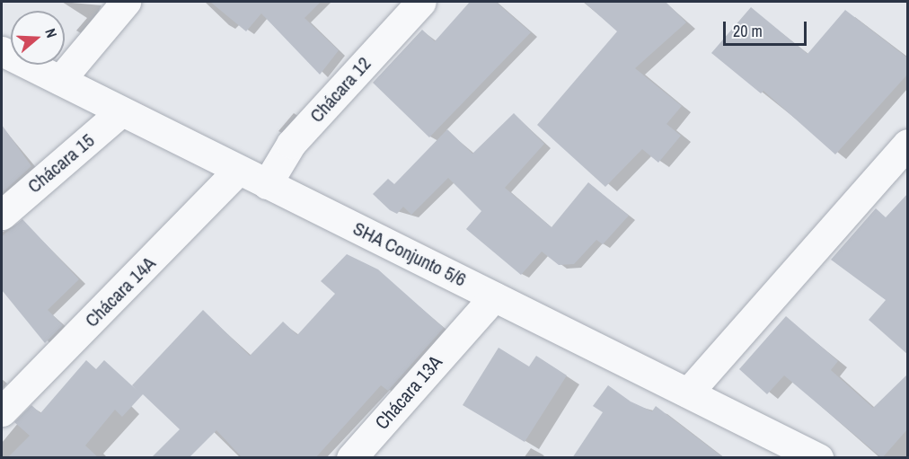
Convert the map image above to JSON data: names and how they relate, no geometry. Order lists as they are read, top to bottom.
{
  "streets": {
    "street": [
      "Chácara 12",
      "Chácara 15",
      "SHA Conjunto 5/6",
      "Chácara 14A",
      "Chácara 13A"
    ]
  },
  "crossings": [
    ["Chácara 12", "SHA Conjunto 5/6"],
    ["Chácara 15", "SHA Conjunto 5/6"],
    ["SHA Conjunto 5/6", "Chácara 14A"],
    ["SHA Conjunto 5/6", "Chácara 13A"]
  ],
  "scale_bar": "20 m",
  "north": "right"
}
